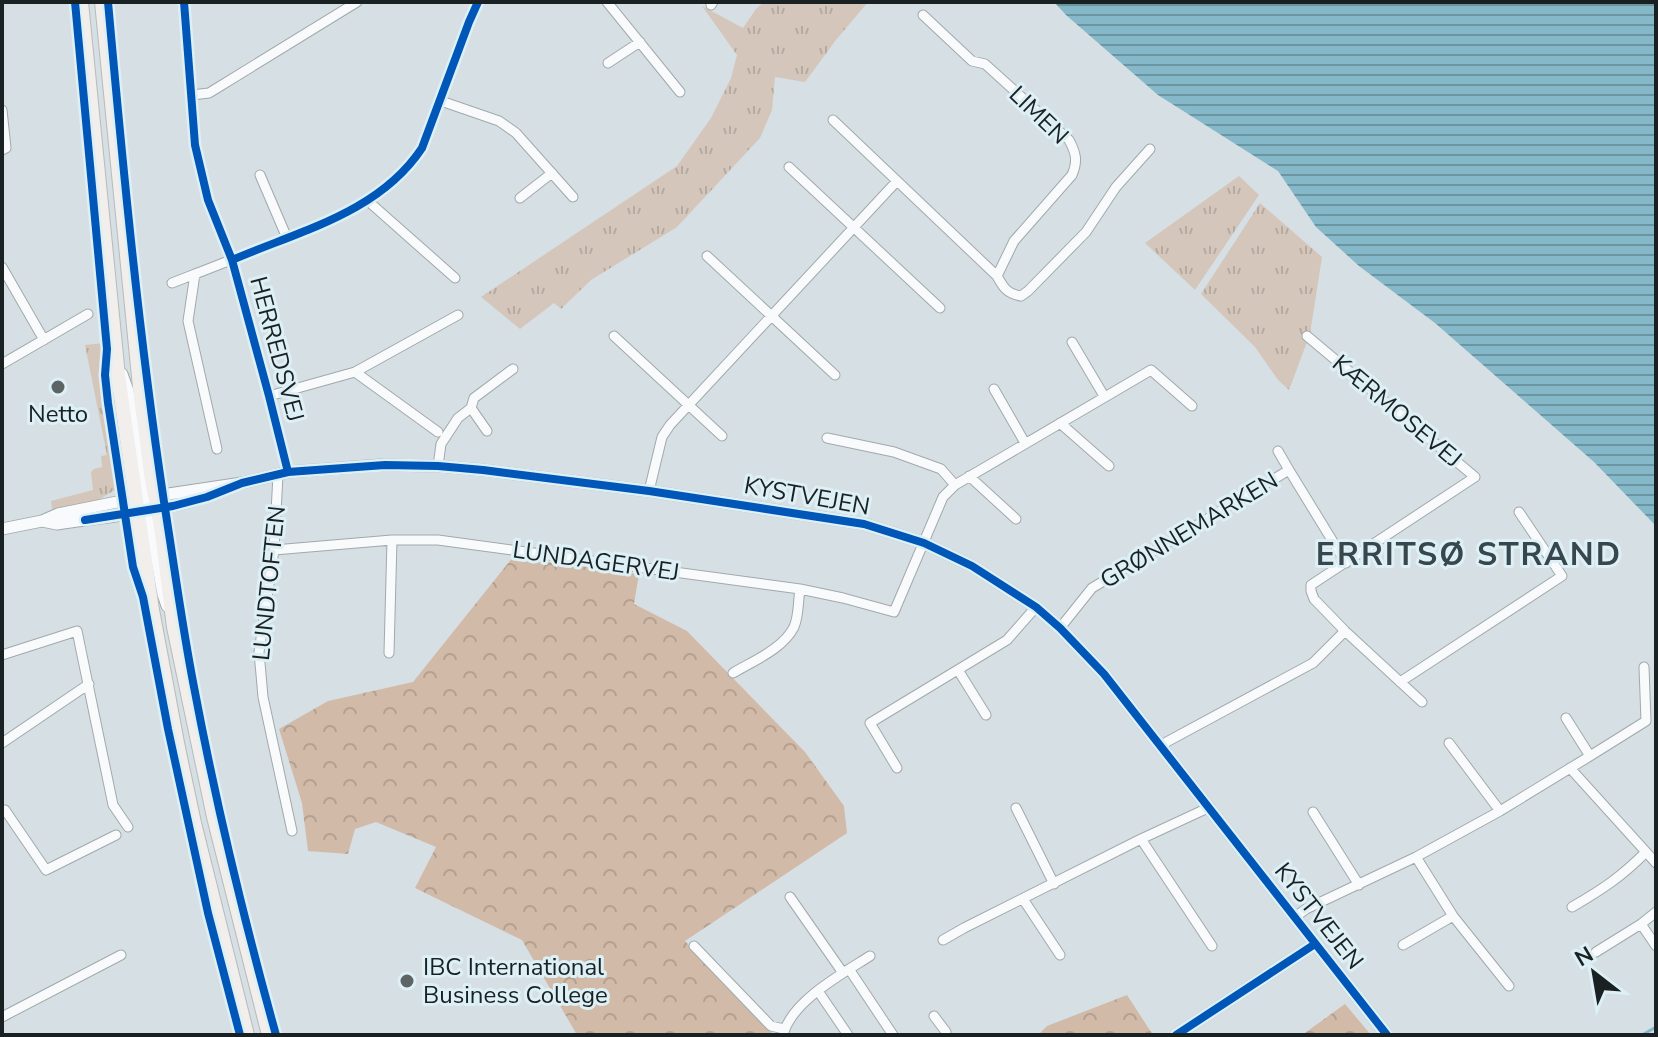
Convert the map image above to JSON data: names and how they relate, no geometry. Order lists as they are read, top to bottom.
{
  "streets": {
    "street": [
      "LIMEN",
      "HERREDSVEJ",
      "KÆRMOSEVEJ",
      "KYSTVEJEN",
      "GRØNNEMARKEN",
      "LUNDAGERVEJ",
      "LUNDTOFTEN"
    ]
  },
  "crossings": [
    ["HERREDSVEJ", "KYSTVEJEN"],
    ["HERREDSVEJ", "LUNDTOFTEN"],
    ["KÆRMOSEVEJ", "GRØNNEMARKEN"],
    ["KYSTVEJEN", "GRØNNEMARKEN"],
    ["KYSTVEJEN", "LUNDAGERVEJ"],
    ["KYSTVEJEN", "LUNDTOFTEN"],
    ["LUNDAGERVEJ", "LUNDTOFTEN"]
  ],
  "districts": ["ERRITSØ STRAND"],
  "places": ["Netto", "IBC International Business College"],
  "north": "top left"
}
